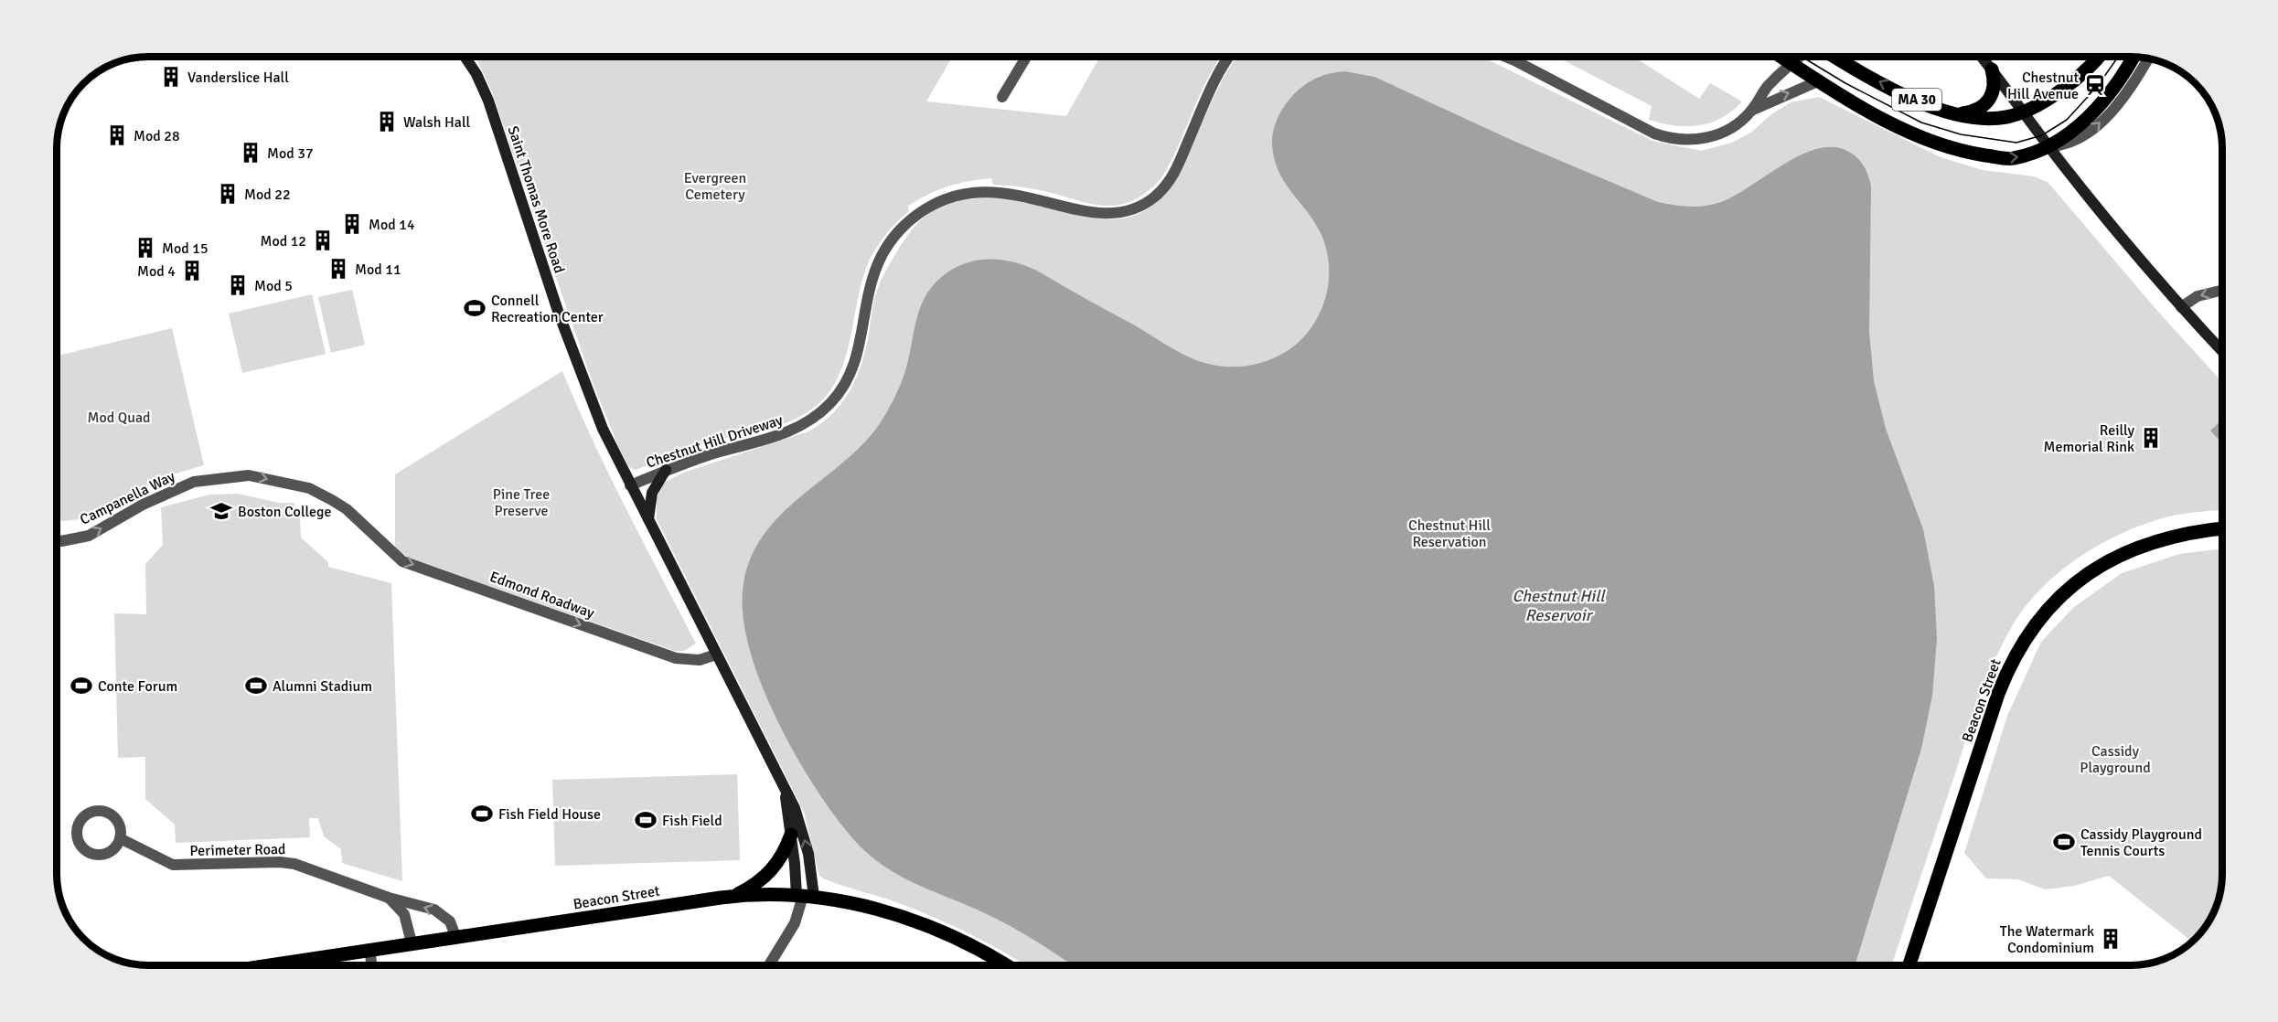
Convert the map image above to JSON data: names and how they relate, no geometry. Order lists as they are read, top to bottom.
{
  "streets": {
    "main road": ["MA 30", "Saint Thomas More Road", "Beacon Street"],
    "street": [
      "Chestnut Hill Driveway",
      "Campanella Way",
      "Edmond Roadway",
      "Perimeter Road"
    ]
  },
  "crossings": [
    ["Saint Thomas More Road", "Chestnut Hill Driveway"],
    ["Campanella Way", "Edmond Roadway"],
    ["Beacon Street", "Perimeter Road"]
  ],
  "one_way": ["Campanella Way", "Edmond Roadway"],
  "water": ["Chestnut Hill Reservoir"],
  "parks": [
    "Evergreen Cemetery",
    "Mod Quad",
    "Pine Tree Preserve",
    "Chestnut Hill Reservation",
    "Cassidy Playground"
  ],
  "places": {
    "building": [
      "Vanderslice Hall",
      "Walsh Hall",
      "Mod 28",
      "Mod 37",
      "Mod 22",
      "Mod 14",
      "Mod 12",
      "Mod 15",
      "Mod 11",
      "Mod 4",
      "Mod 5",
      "Reilly Memorial Rink",
      "The Watermark Condominium"
    ],
    "station": ["Chestnut Hill Avenue"],
    "sports": [
      "Connell Recreation Center",
      "Conte Forum",
      "Alumni Stadium",
      "Fish Field House",
      "Fish Field",
      "Cassidy Playground Tennis Courts"
    ],
    "school or university": ["Boston College"]
  }
}
